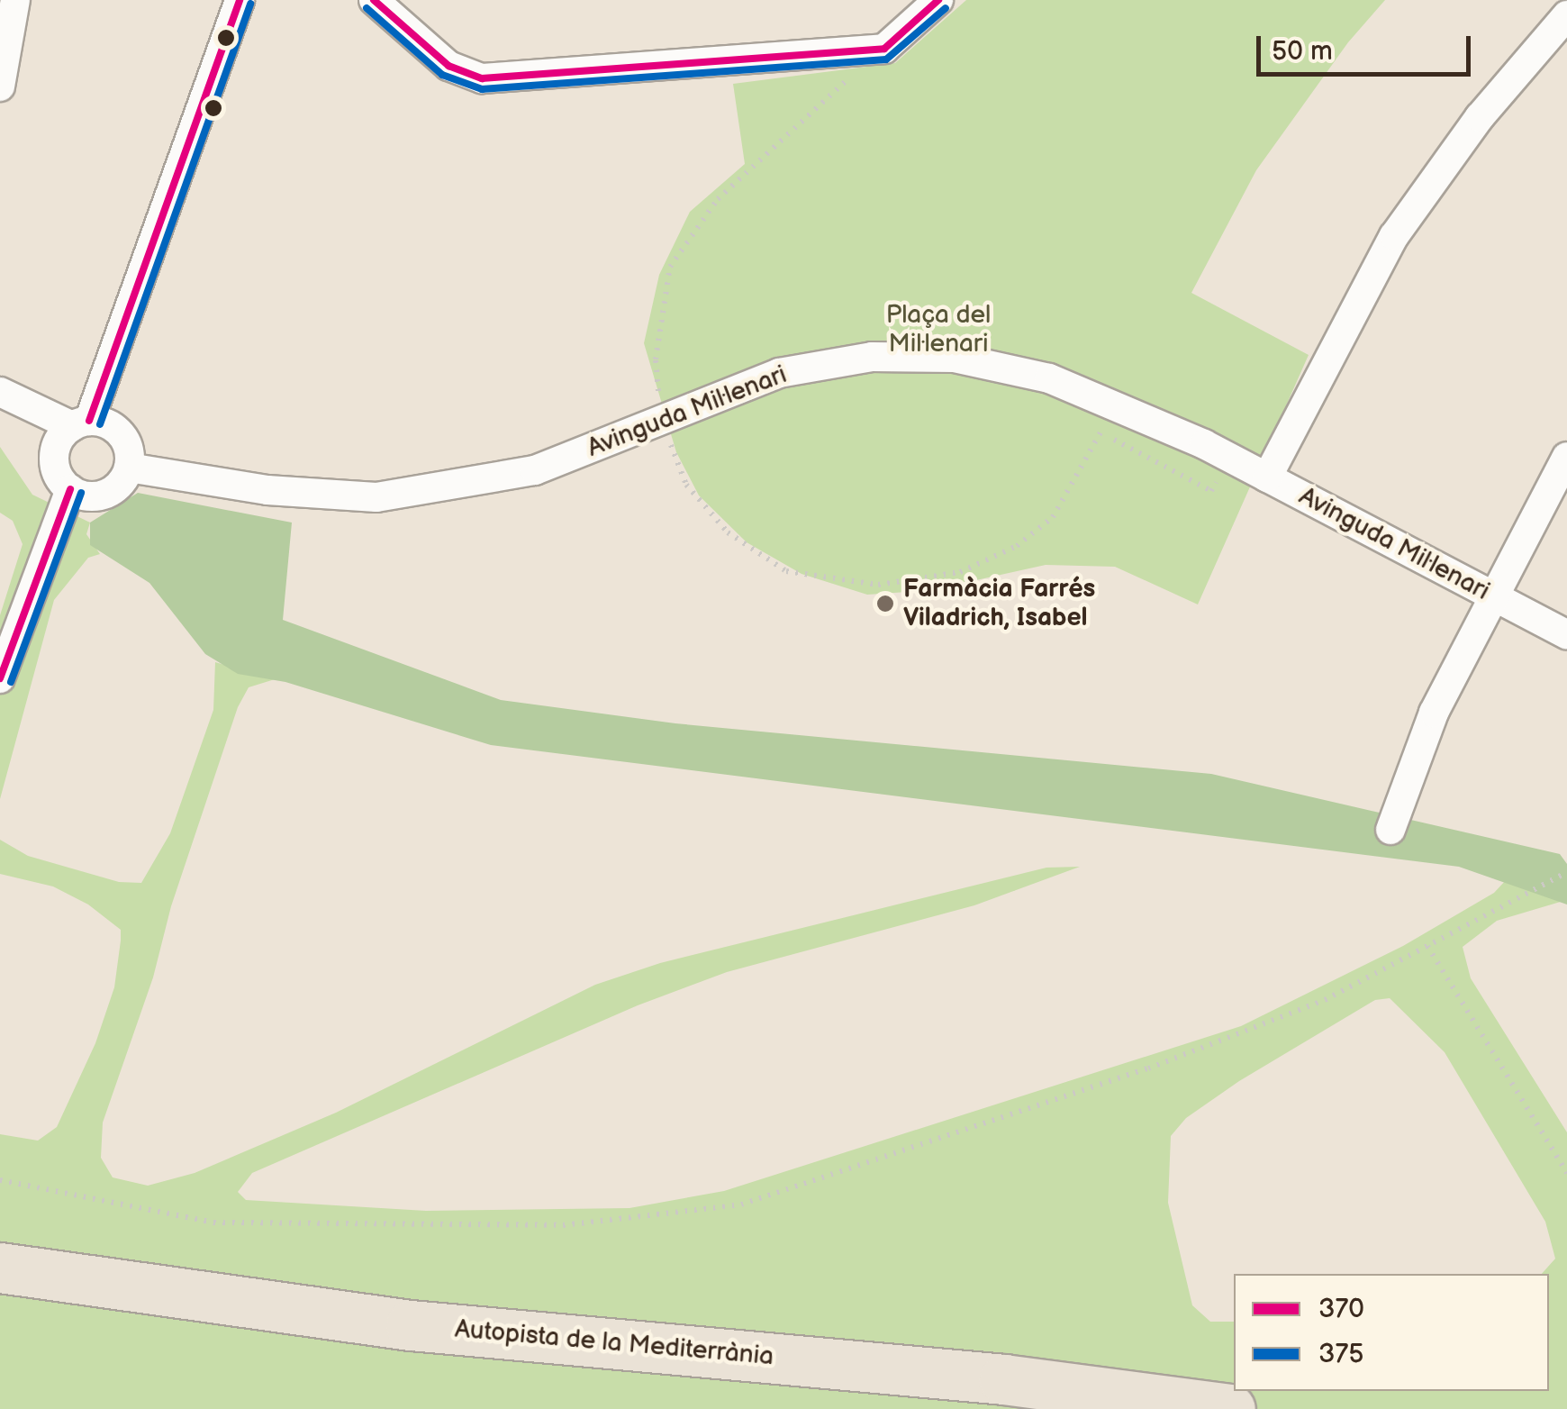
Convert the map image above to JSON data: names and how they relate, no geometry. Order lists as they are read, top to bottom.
{
  "streets": {
    "highway": ["Autopista de la Mediterrània"],
    "street": ["Avinguda Mil·lenari"]
  },
  "parks": ["Plaça del Mil·lenari"],
  "places": ["Farmàcia Farrés Viladrich, Isabel"],
  "lines": ["transit line 370", "transit line 375"],
  "legend": ["370", "375"],
  "scale_bar": "50 m"
}
